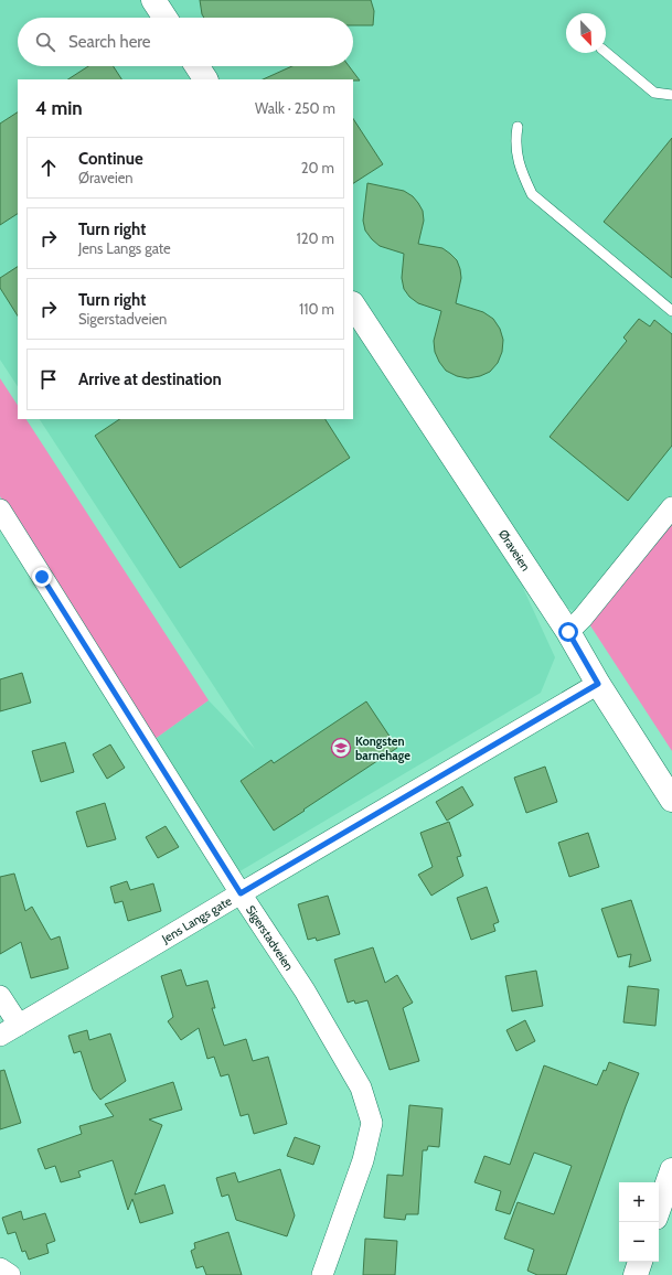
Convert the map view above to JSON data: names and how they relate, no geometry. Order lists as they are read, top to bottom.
{
  "streets": {
    "street": ["Øraveien", "Jens Langs gate", "Sigerstadveien"]
  },
  "crossings": [
    ["Øraveien", "Jens Langs gate"],
    ["Jens Langs gate", "Sigerstadveien"]
  ],
  "places": {
    "school or university": ["Kongsten barnehage"]
  },
  "north": "bottom right",
  "page": {
    "search": "Search here",
    "heading": ["4 min", "Walk · 250 m"],
    "list": [
      ["Continue", "Øraveien", "20 m"],
      ["Turn right", "Jens Langs gate", "120 m"],
      ["Turn right", "Sigerstadveien", "110 m"],
      "Arrive at destination"
    ],
    "map_buttons": ["+", "−"]
  }
}
